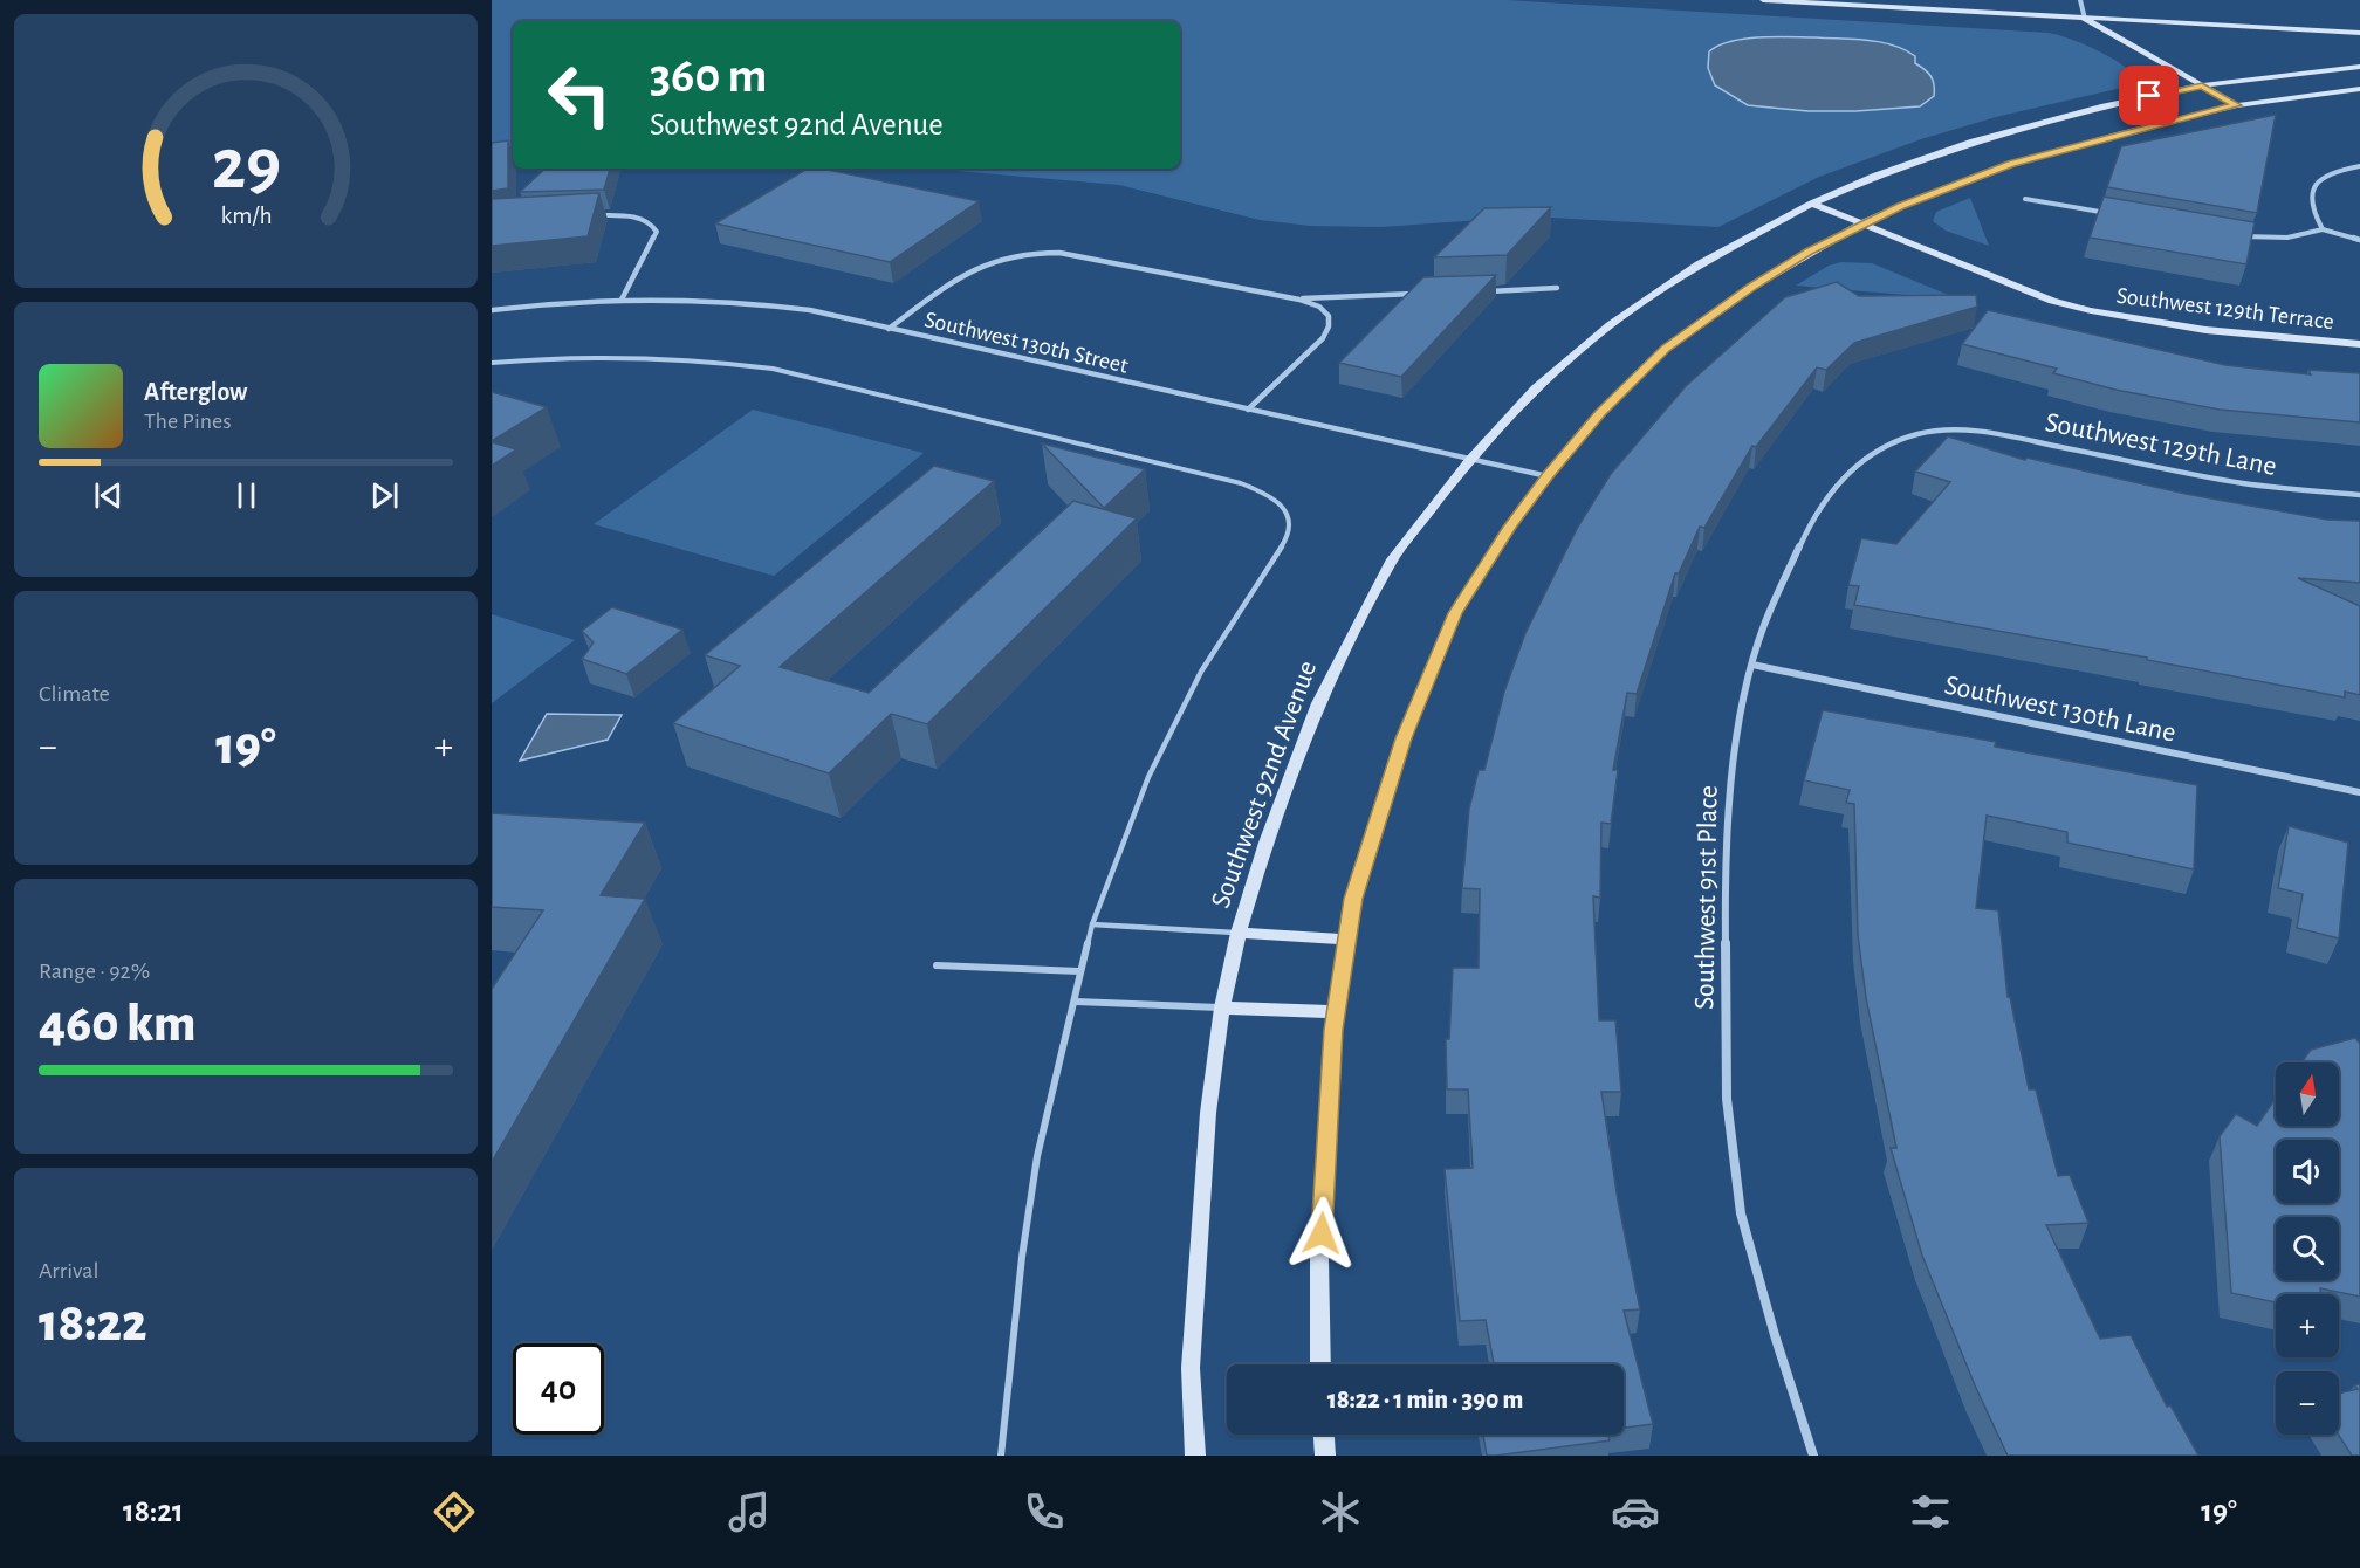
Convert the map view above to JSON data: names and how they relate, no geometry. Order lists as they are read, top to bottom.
{
  "streets": {
    "street": [
      "Southwest 129th Terrace",
      "Southwest 130th Street",
      "Southwest 129th Lane",
      "Southwest 130th Lane",
      "Southwest 92nd Avenue",
      "Southwest 91st Place"
    ]
  },
  "crossings": [
    ["Southwest 129th Terrace", "Southwest 92nd Avenue"],
    ["Southwest 130th Street", "Southwest 92nd Avenue"],
    ["Southwest 129th Lane", "Southwest 91st Place"],
    ["Southwest 130th Lane", "Southwest 91st Place"]
  ],
  "north": "top",
  "page": {
    "turn": ["360 m", "Southwest 92nd Avenue"],
    "song": ["Afterglow", "The Pines"],
    "tile": [
      "Climate",
      ["Range · 92%", "460 km"],
      ["Arrival", "18:22"]
    ],
    "heat": ["−", "19°", "+"],
    "map_buttons": ["+", "−"],
    "limit": "40",
    "trip": "18:22 · 1 min · 390 m",
    "tabs": ["18:21", "19°"],
    "gauge": ["29", "km/h"]
  }
}
